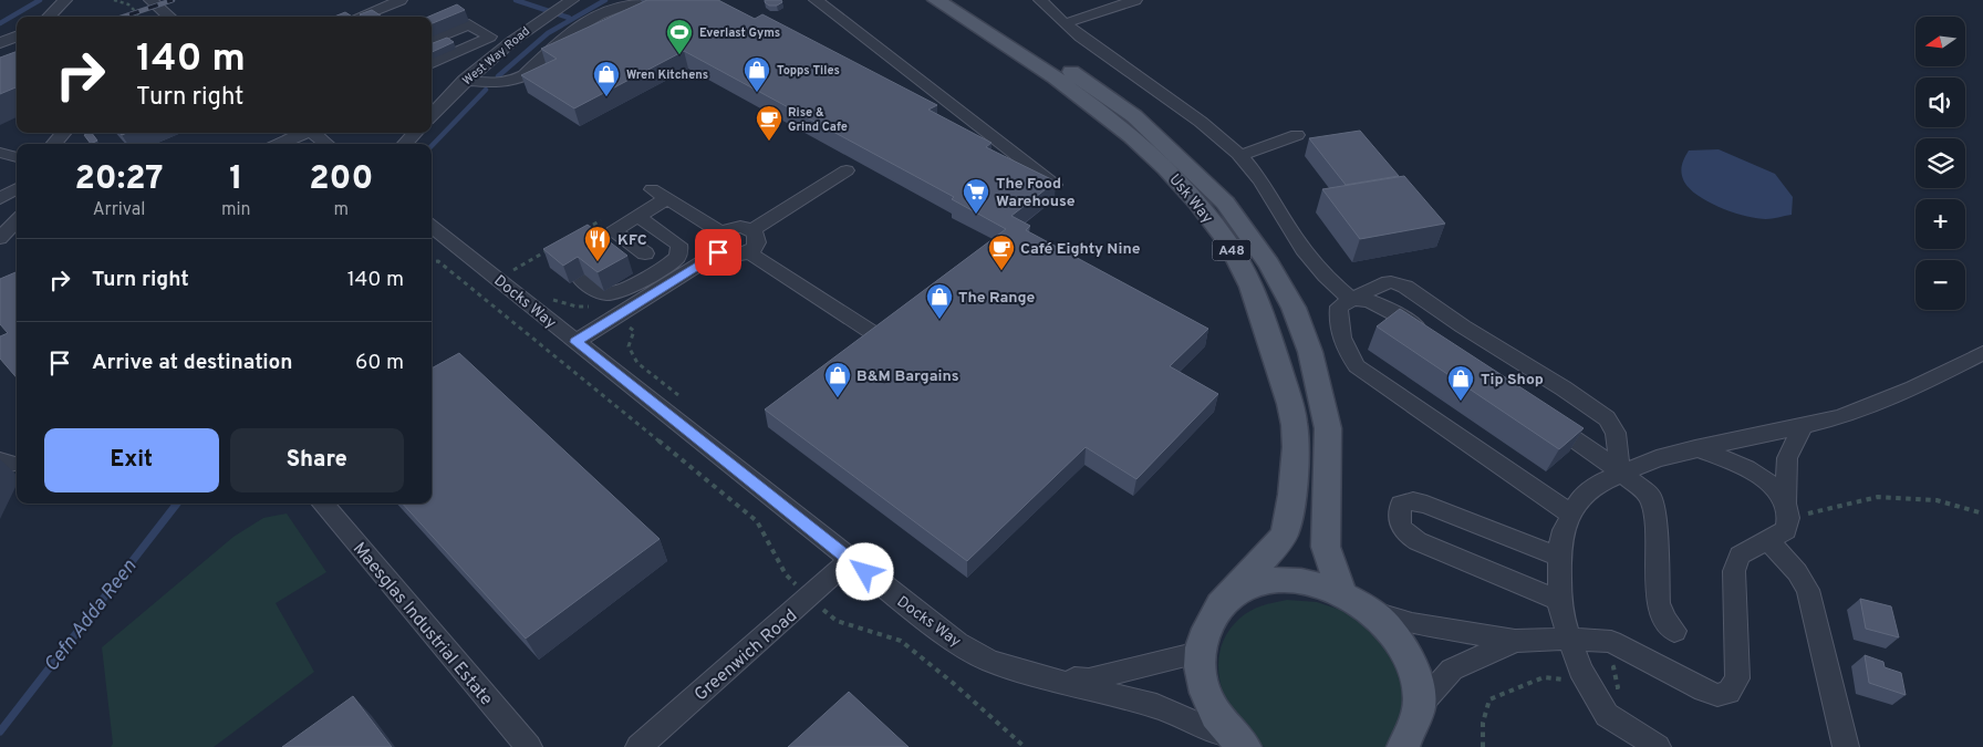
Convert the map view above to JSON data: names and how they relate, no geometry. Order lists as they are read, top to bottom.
{
  "streets": {
    "main road": ["Usk Way", "A48"],
    "street": [
      "West Way Road",
      "Docks Way",
      "Maesglas Industrial Estate",
      "Greenwich Road"
    ]
  },
  "crossings": [
    ["Usk Way", "A48"],
    ["A48", "Docks Way"],
    ["Docks Way", "Greenwich Road"]
  ],
  "water": ["Cefn Adda Reen"],
  "places": {
    "sports": ["Everlast Gyms"],
    "shop": [
      "Topps Tiles",
      "Wren Kitchens",
      "The Range",
      "B&M Bargains",
      "Tip Shop"
    ],
    "cafe": ["Rise & Grind Cafe", "Café Eighty Nine"],
    "supermarket": ["The Food Warehouse"],
    "restaurant": ["KFC"]
  },
  "north": "left",
  "page": {
    "map_buttons": ["+", "−"],
    "turn": ["140 m", "Turn right"],
    "eta": [
      "20:27",
      "Arrival",
      "1",
      "min",
      "200",
      "m"
    ],
    "list": [
      {
        "name": "Turn right",
        "value": "140 m"
      },
      {
        "name": "Arrive at destination",
        "value": "60 m"
      }
    ],
    "buttons": ["Exit", "Share"]
  }
}
